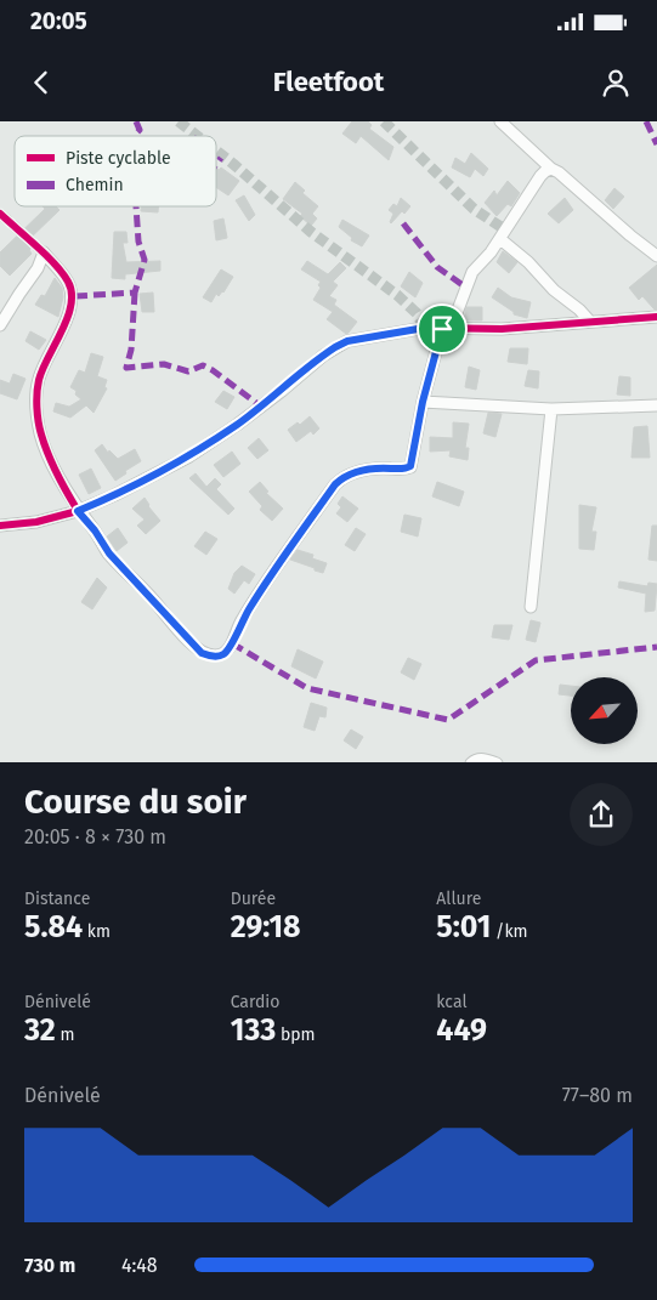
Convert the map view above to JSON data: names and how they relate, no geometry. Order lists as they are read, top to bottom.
{
  "legend": ["Piste cyclable", "Chemin"],
  "north": "bottom left",
  "page": {
    "status": "20:05",
    "header": "Fleetfoot",
    "heading": ["Course du soir", "20:05 · 8 × 730 m"],
    "stats": [
      ["Distance", "5.84 km"],
      ["Durée", "29:18"],
      ["Allure", "5:01 /km"],
      ["Dénivelé", "32 m"],
      ["Cardio", "133 bpm"],
      ["kcal", "449"]
    ],
    "chart": ["Dénivelé", "77–80 m"],
    "list": [
      {
        "name": "730 m",
        "note": "4:48"
      }
    ]
  }
}
